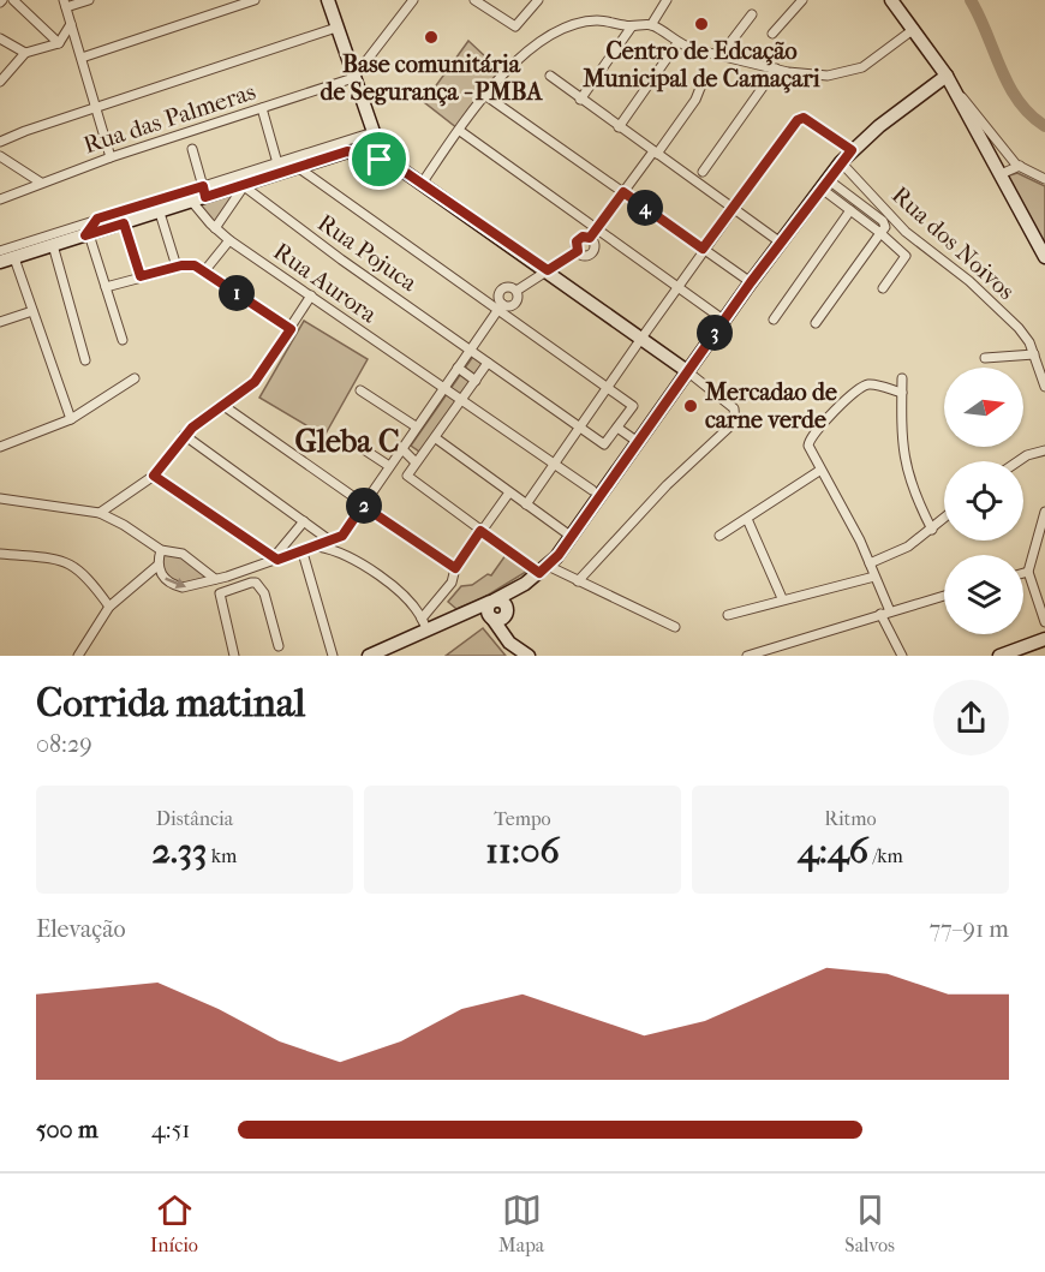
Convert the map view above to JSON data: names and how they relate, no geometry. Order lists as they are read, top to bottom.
{
  "streets": {
    "street": [
      "Rua das Palmeras",
      "Rua dos Noivos",
      "Rua Pojuca",
      "Rua Aurora"
    ]
  },
  "districts": ["Gleba C"],
  "places": ["Centro de Edcação Municipal de Camaçari", "Base comunitária de Segurança - PMBA", "Mercadao de carne verde"],
  "north": "right",
  "page": {
    "pins": [
      "4",
      "1",
      "3",
      "2"
    ],
    "heading": ["Corrida matinal", "08:29"],
    "stats": [
      ["Distância", "2.33 km"],
      ["Tempo", "11:06"],
      ["Ritmo", "4:46 /km"]
    ],
    "chart": ["Elevação", "77–91 m"],
    "list": [
      {
        "name": "500 m",
        "note": "4:51"
      }
    ],
    "tabs": ["Início", "Mapa", "Salvos"]
  }
}
